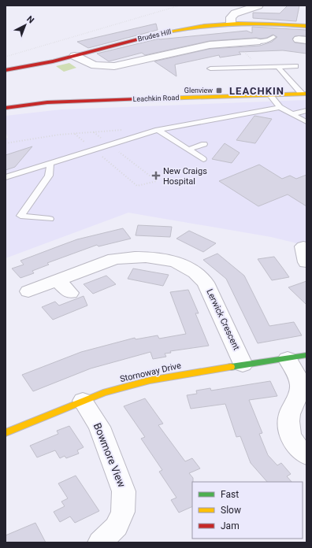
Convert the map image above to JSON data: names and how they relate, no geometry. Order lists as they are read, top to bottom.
{
  "streets": {
    "street": [
      "Brudes Hill",
      "Leachkin Road",
      "Lerwick Crescent",
      "Stornoway Drive",
      "Bowmore View"
    ]
  },
  "crossings": [
    ["Lerwick Crescent", "Stornoway Drive"],
    ["Stornoway Drive", "Bowmore View"]
  ],
  "districts": ["LEACHKIN"],
  "places": {
    "transit": ["Glenview"],
    "health": ["New Craigs Hospital"]
  },
  "legend": ["Fast", "Slow", "Jam"],
  "north": "top right"
}
